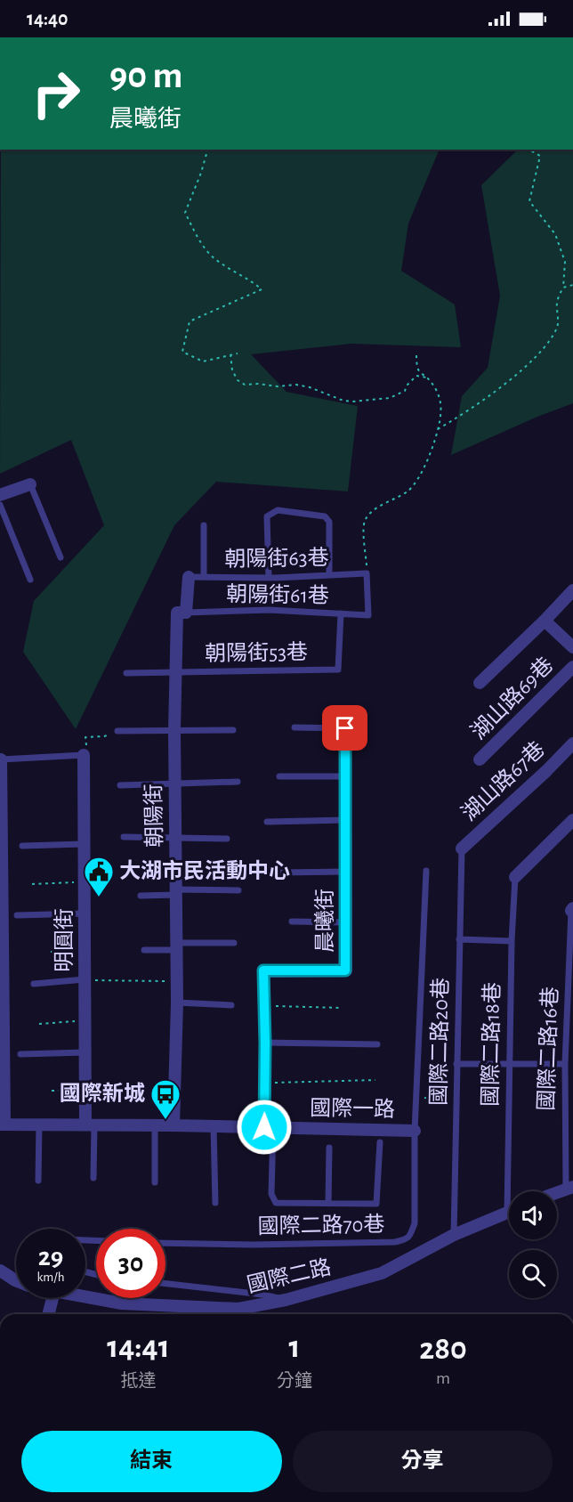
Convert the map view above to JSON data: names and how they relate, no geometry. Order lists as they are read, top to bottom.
{
  "streets": {
    "street": [
      "湖山路69巷",
      "湖山路67巷",
      "朝陽街",
      "晨曦街",
      "明圓街",
      "國際一路",
      "國際二路"
    ],
    "lane": [
      "朝陽街63巷",
      "朝陽街61巷",
      "朝陽街53巷",
      "國際二路20巷",
      "國際二路18巷",
      "國際二路16巷",
      "國際二路70巷"
    ]
  },
  "crossings": [
    ["朝陽街63巷", "朝陽街61巷"],
    ["朝陽街63巷", "朝陽街"],
    ["朝陽街61巷", "朝陽街53巷"],
    ["朝陽街61巷", "朝陽街"],
    ["朝陽街53巷", "朝陽街"],
    ["湖山路67巷", "國際二路20巷"],
    ["朝陽街", "國際一路"],
    ["晨曦街", "國際一路"],
    ["明圓街", "國際一路"],
    ["國際二路20巷", "國際二路"],
    ["國際一路", "國際二路70巷"]
  ],
  "places": {
    "public building": ["大湖市民活動中心"],
    "bus stop": ["國際新城"]
  },
  "page": {
    "status": "14:40",
    "turn": ["90 m", "晨曦街"],
    "speed": "29 km/h",
    "limit": "30",
    "eta": [
      "14:41",
      "抵達",
      "1",
      "分鐘",
      "280",
      "m"
    ],
    "buttons": ["結束", "分享"]
  }
}
